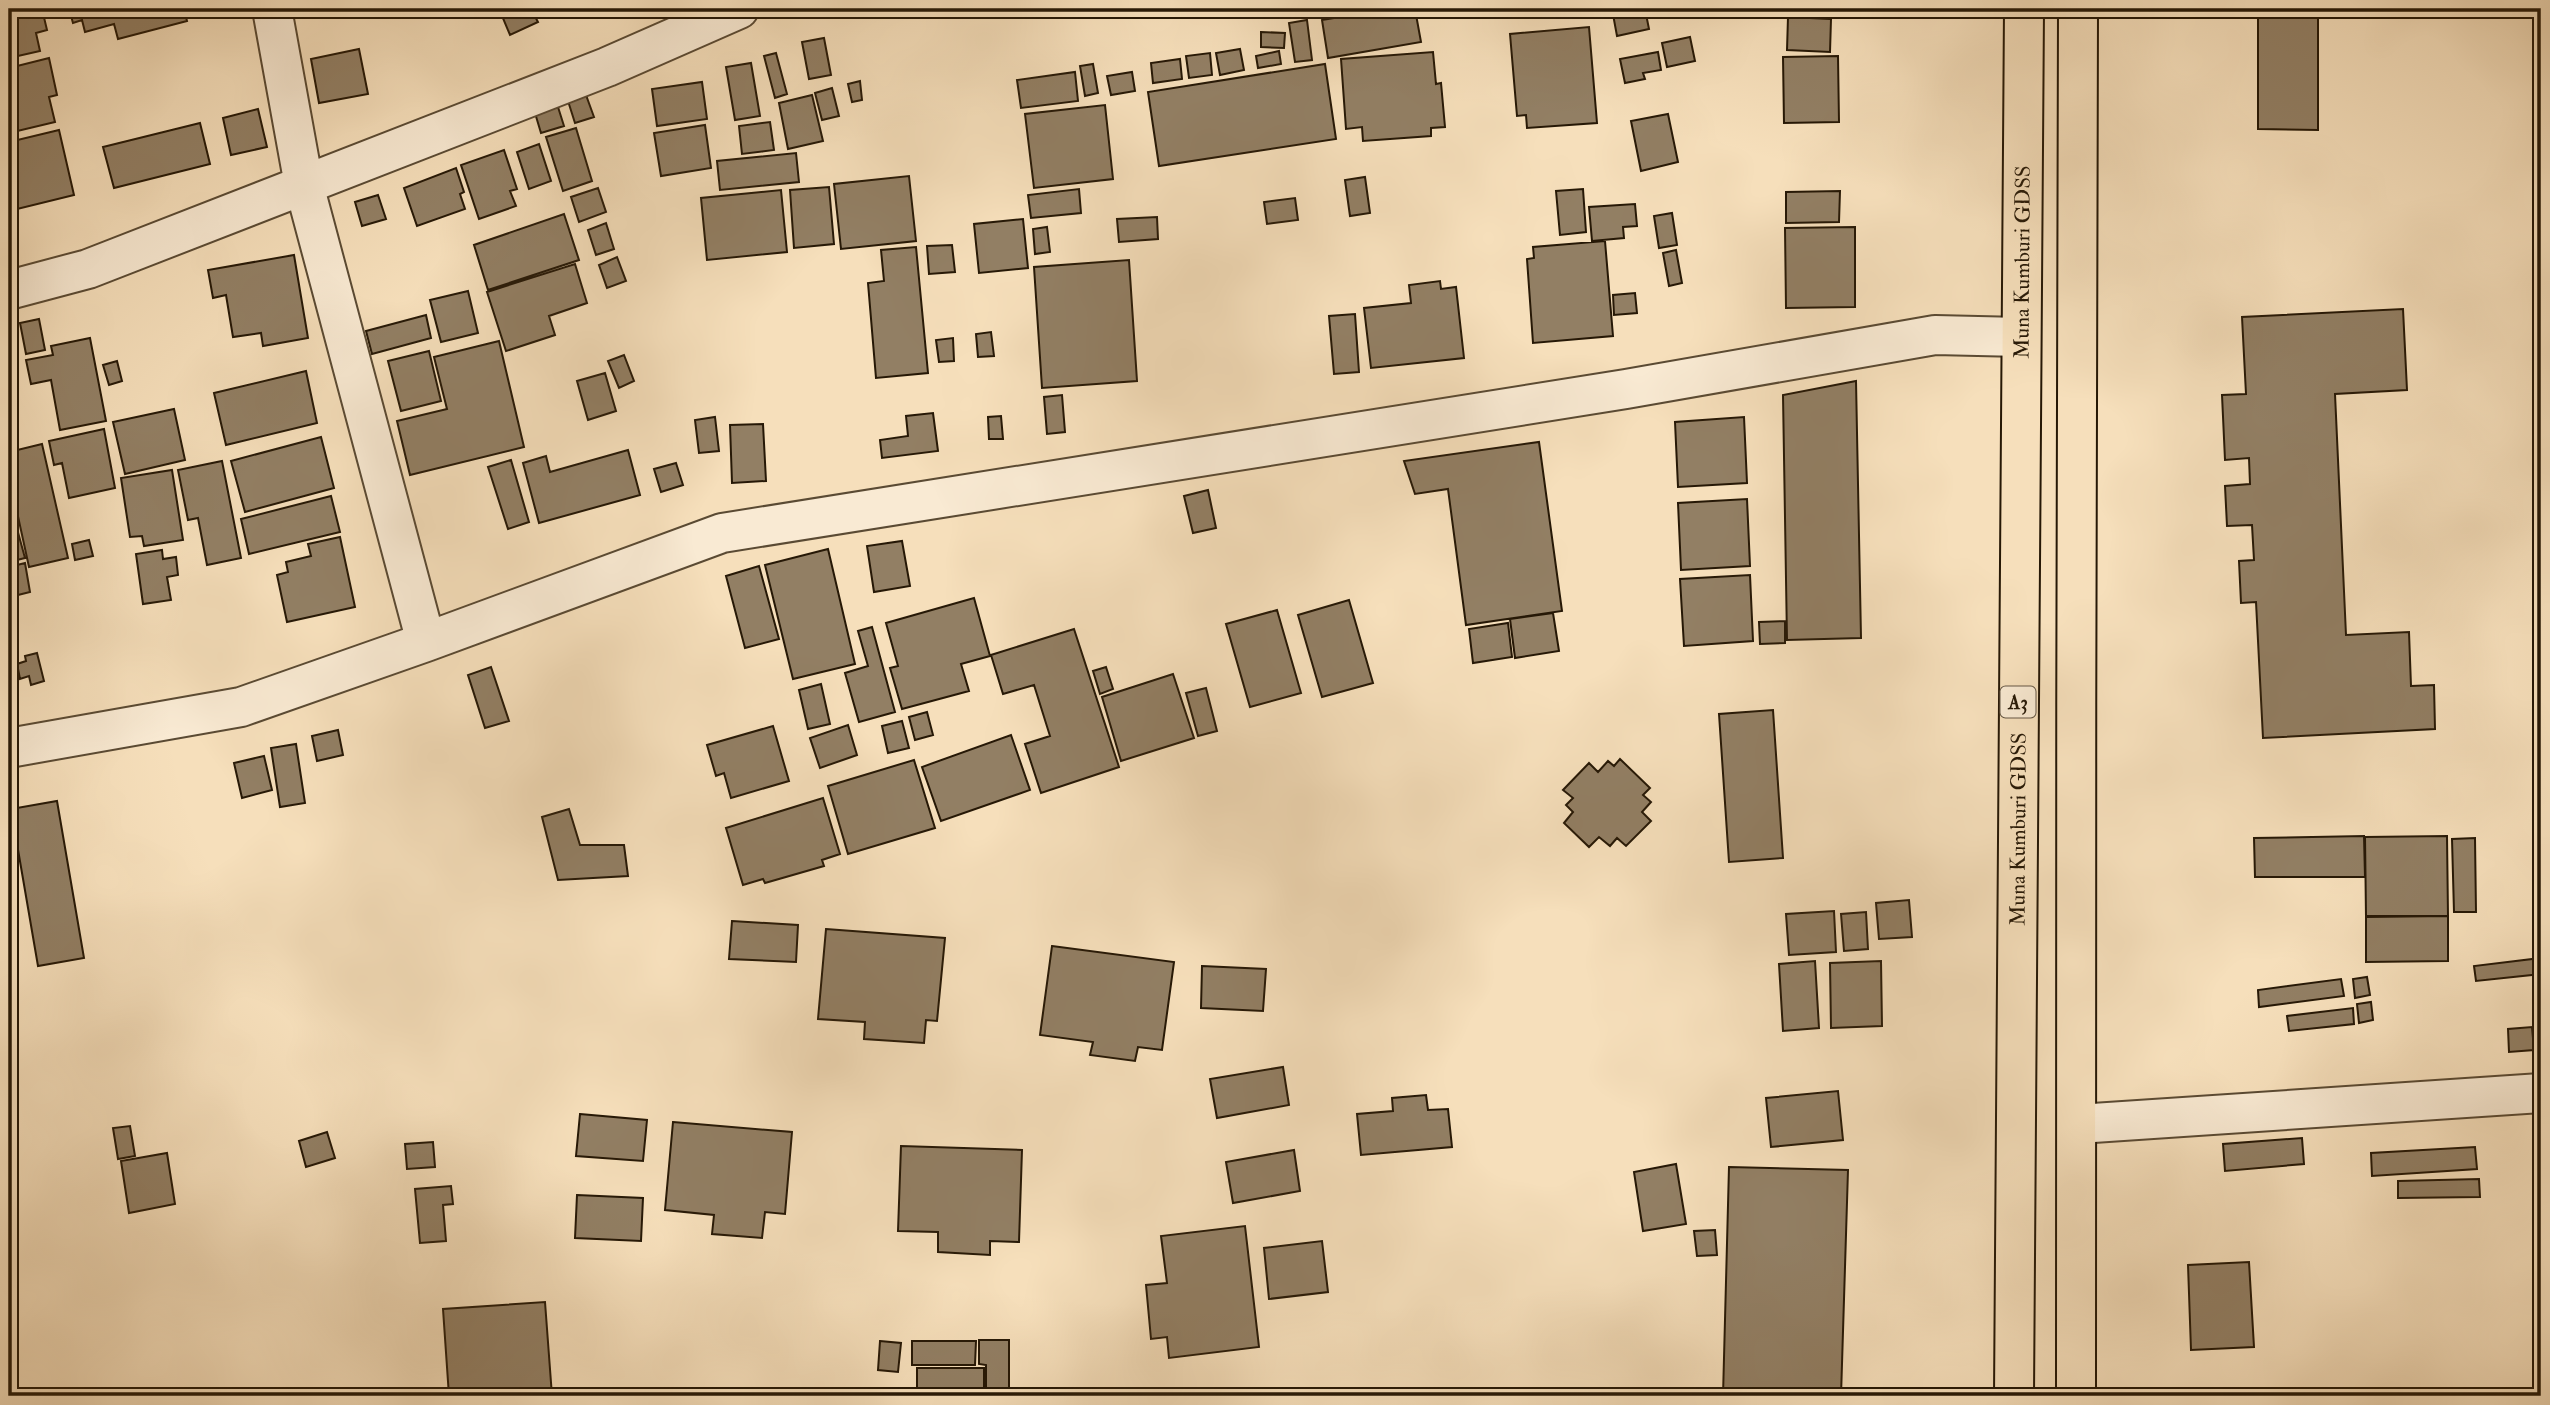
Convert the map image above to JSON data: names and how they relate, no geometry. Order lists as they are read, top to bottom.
{
  "streets": {
    "highway": ["Muna Kumburi GDSS", "A3"]
  }
}
